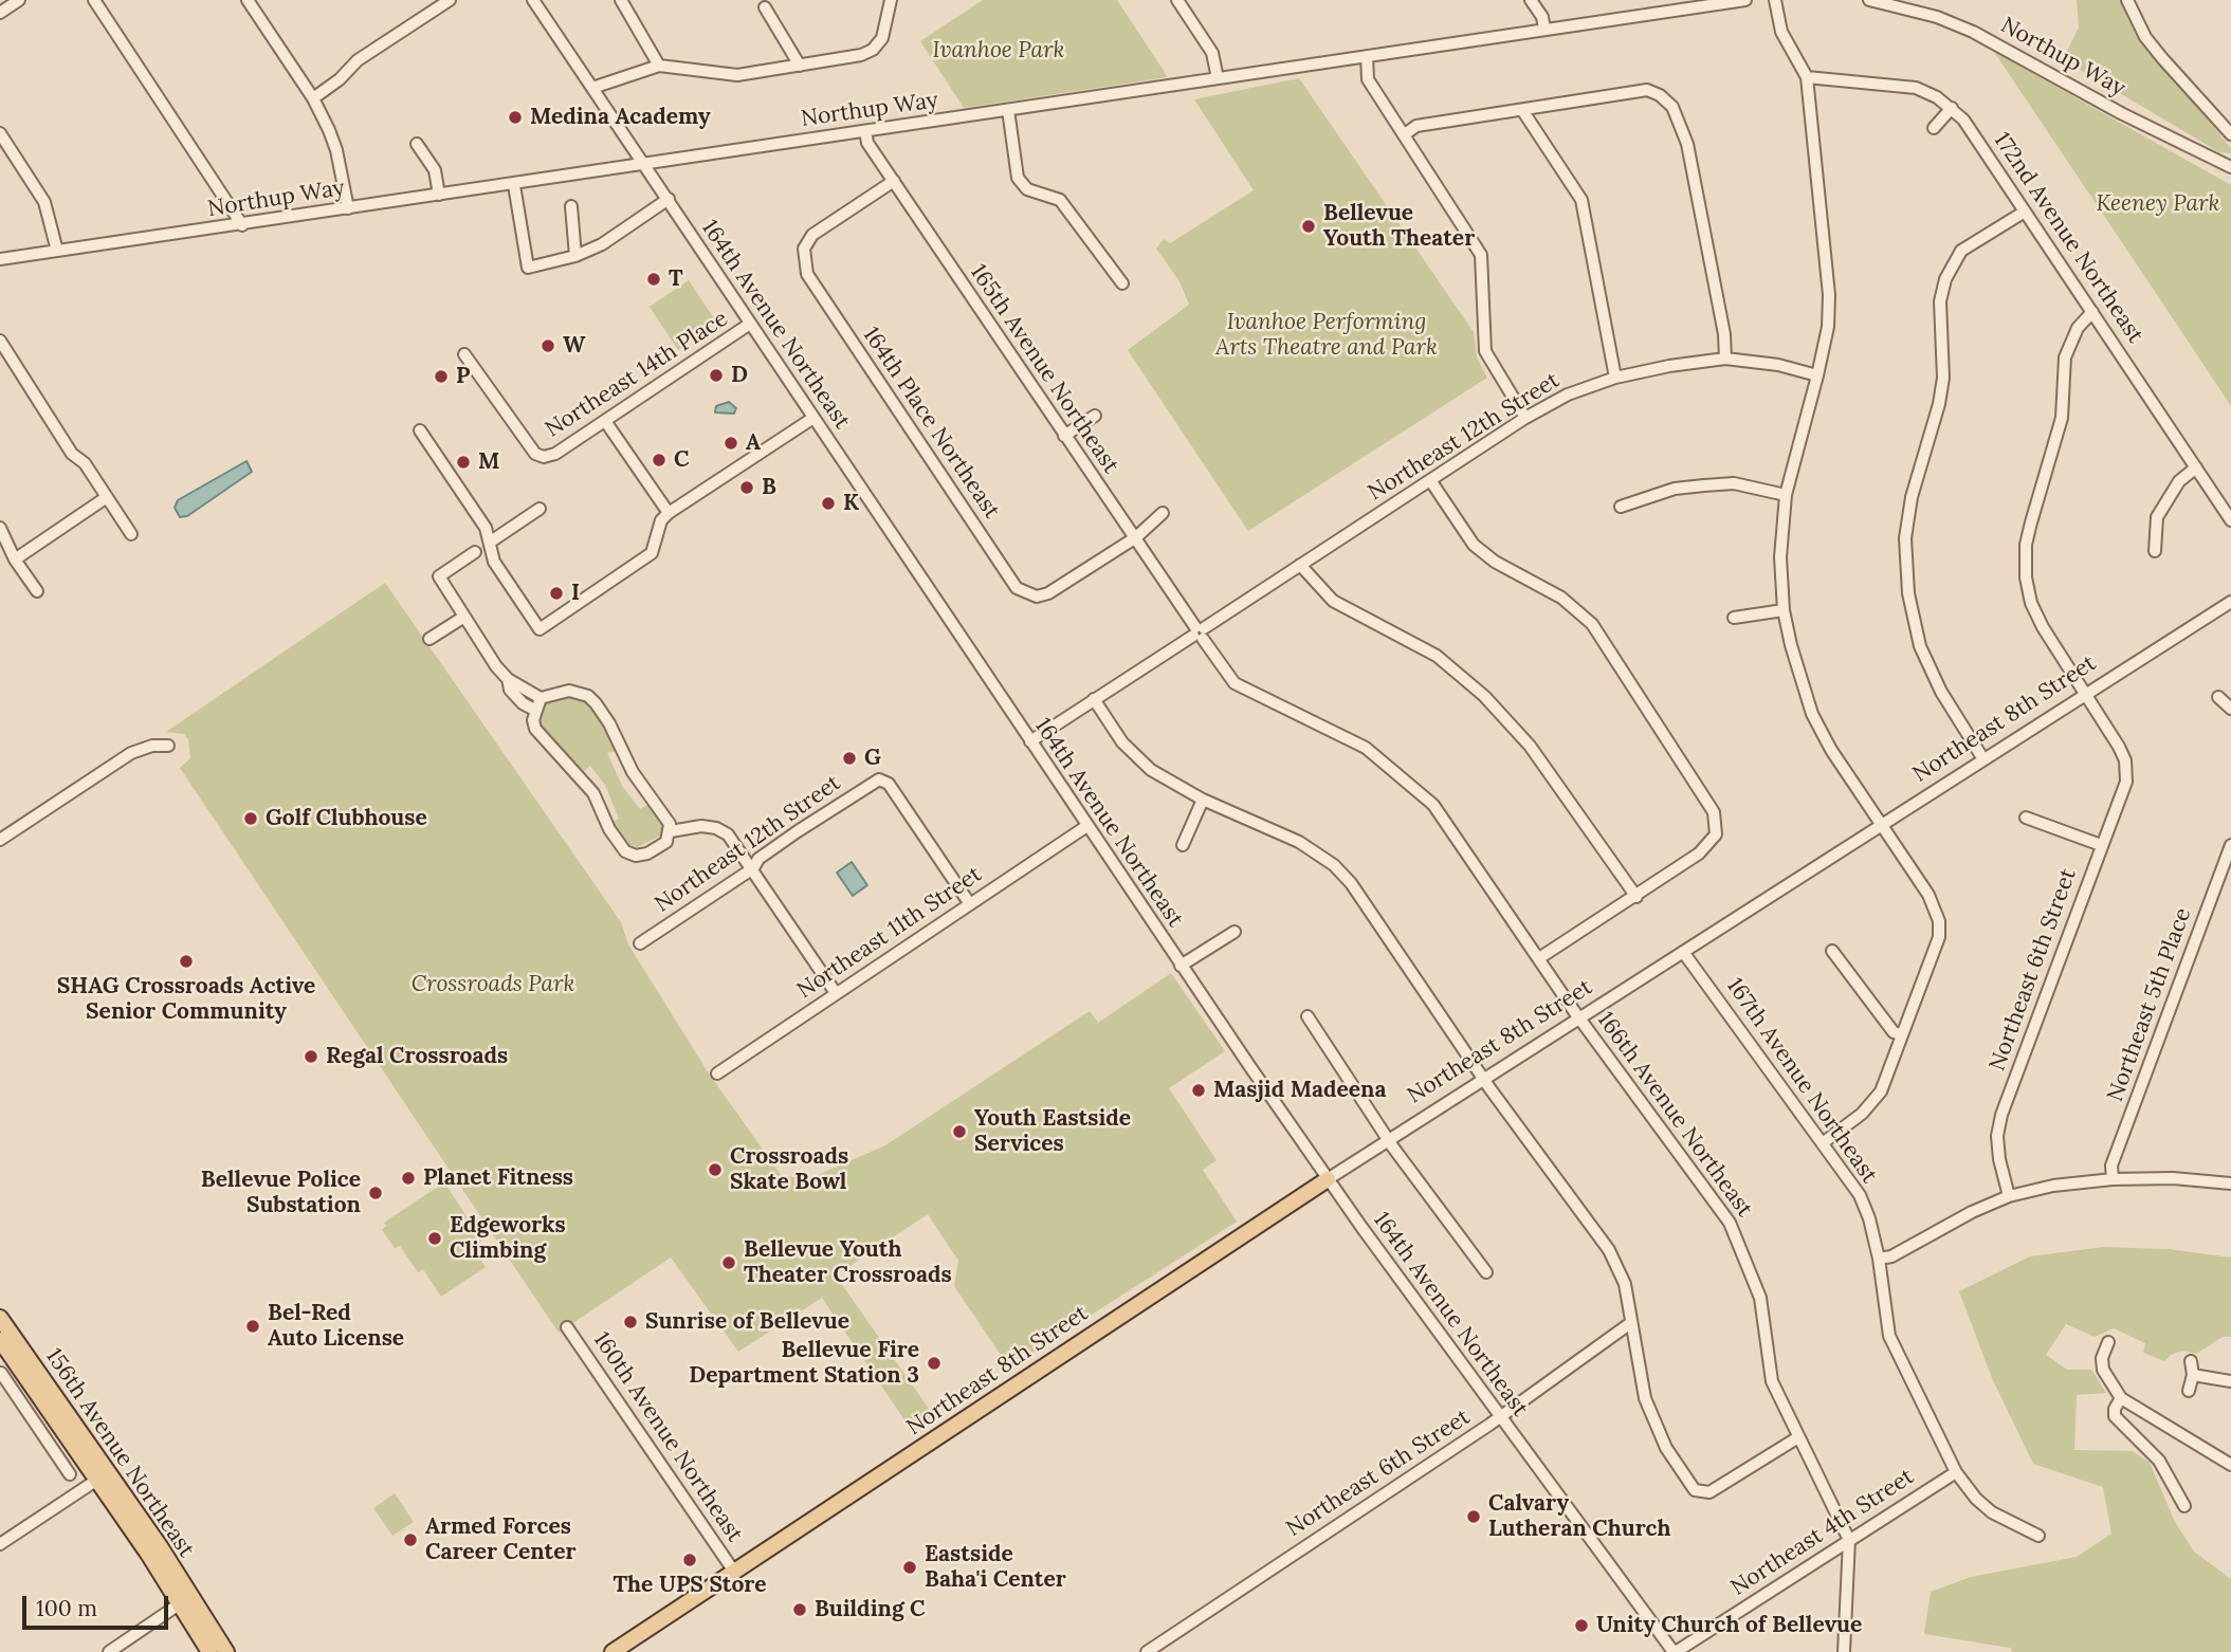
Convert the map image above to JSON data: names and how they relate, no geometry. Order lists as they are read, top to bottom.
{
  "streets": {
    "main road": ["Northeast 8th Street", "156th Avenue Northeast"],
    "street": [
      "Northup Way",
      "172nd Avenue Northeast",
      "164th Avenue Northeast",
      "165th Avenue Northeast",
      "Northeast 14th Place",
      "164th Place Northeast",
      "Northeast 12th Street",
      "Northeast 11th Street",
      "Northeast 6th Street",
      "Northeast 5th Place",
      "167th Avenue Northeast",
      "166th Avenue Northeast",
      "160th Avenue Northeast",
      "Northeast 4th Street"
    ]
  },
  "crossings": [
    ["Northup Way", "164th Avenue Northeast"],
    ["Northup Way", "165th Avenue Northeast"],
    ["164th Avenue Northeast", "Northeast 14th Place"],
    ["164th Avenue Northeast", "Northeast 12th Street"],
    ["164th Avenue Northeast", "Northeast 8th Street"],
    ["164th Avenue Northeast", "Northeast 11th Street"],
    ["164th Avenue Northeast", "Northeast 6th Street"],
    ["164th Avenue Northeast", "Northeast 4th Street"],
    ["165th Avenue Northeast", "164th Place Northeast"],
    ["165th Avenue Northeast", "Northeast 12th Street"],
    ["165th Avenue Northeast", "166th Avenue Northeast"],
    ["Northeast 12th Street", "Northeast 11th Street"],
    ["Northeast 8th Street", "Northeast 6th Street"],
    ["Northeast 8th Street", "167th Avenue Northeast"],
    ["Northeast 8th Street", "166th Avenue Northeast"],
    ["Northeast 8th Street", "160th Avenue Northeast"],
    ["167th Avenue Northeast", "Northeast 4th Street"],
    ["166th Avenue Northeast", "Northeast 4th Street"]
  ],
  "parks": [
    "Ivanhoe Park",
    "Keeney Park",
    "Ivanhoe Performing Arts Theatre and Park",
    "Crossroads Park"
  ],
  "places": [
    "Medina Academy",
    "Bellevue Youth Theater",
    "T",
    "W",
    "D",
    "P",
    "A",
    "C",
    "M",
    "B",
    "K",
    "I",
    "G",
    "Golf Clubhouse",
    "SHAG Crossroads Active Senior Community",
    "Regal Crossroads",
    "Masjid Madeena",
    "Youth Eastside Services",
    "Crossroads Skate Bowl",
    "Planet Fitness",
    "Bellevue Police Substation",
    "Edgeworks Climbing",
    "Bellevue Youth Theater Crossroads",
    "Sunrise of Bellevue",
    "Bel-Red Auto License",
    "Bellevue Fire Department Station 3",
    "Calvary Lutheran Church",
    "Armed Forces Career Center",
    "The UPS Store",
    "Eastside Baha'i Center",
    "Building C",
    "Unity Church of Bellevue"
  ],
  "scale_bar": "100 m"
}
